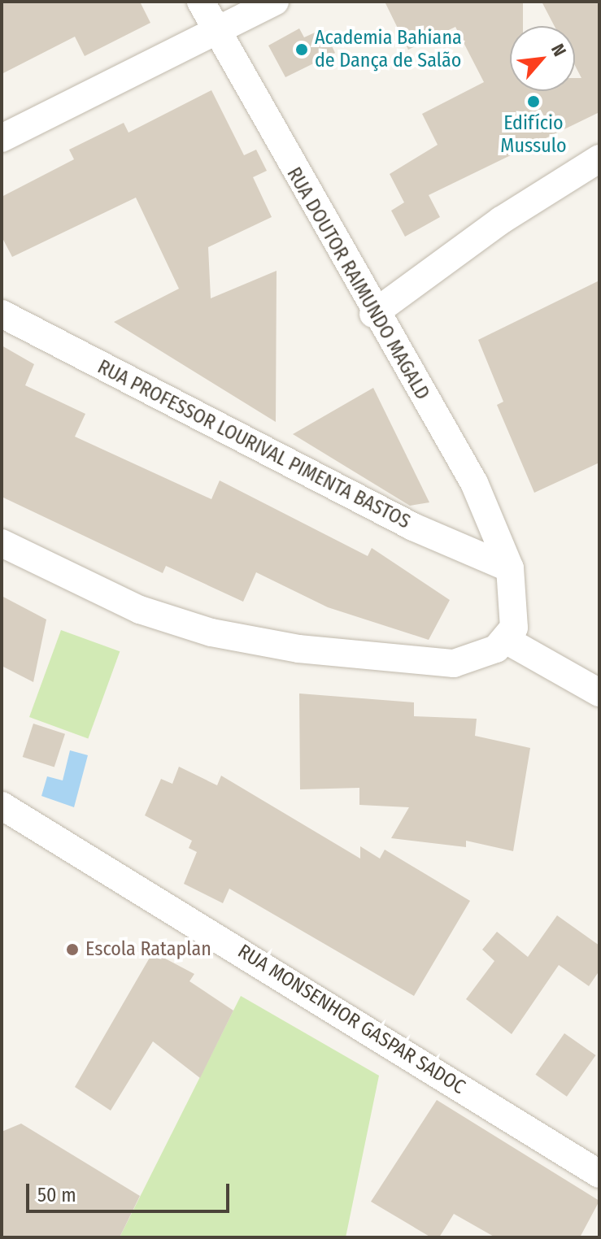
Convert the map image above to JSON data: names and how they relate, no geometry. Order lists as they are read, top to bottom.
{
  "streets": {
    "street": ["RUA DOUTOR RAIMUNDO MAGALD", "RUA PROFESSOR LOURIVAL PIMENTA BASTOS", "RUA MONSENHOR GASPAR SADOC"]
  },
  "crossings": [
    ["RUA DOUTOR RAIMUNDO MAGALD", "RUA PROFESSOR LOURIVAL PIMENTA BASTOS"]
  ],
  "places": ["Academia Bahiana de Dança de Salão", "Edifício Mussulo", "Escola Rataplan"],
  "scale_bar": "50 m",
  "north": "top right"
}
